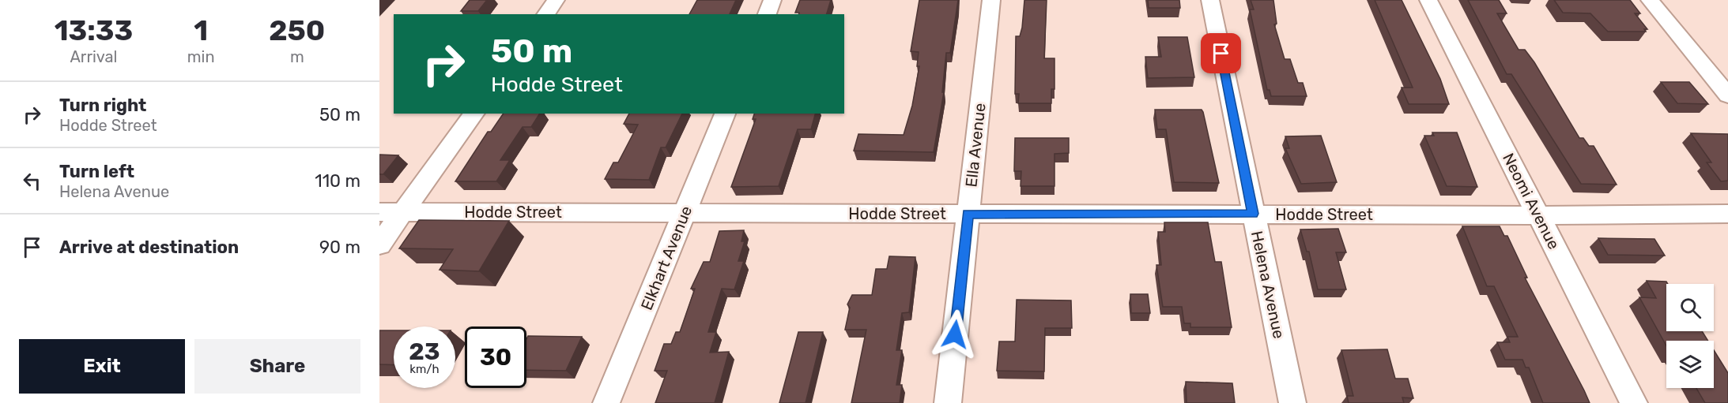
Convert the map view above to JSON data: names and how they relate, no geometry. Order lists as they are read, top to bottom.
{
  "streets": {
    "street": [
      "Ella Avenue",
      "Neomi Avenue",
      "Hodde Street",
      "Elkhart Avenue",
      "Helena Avenue"
    ]
  },
  "crossings": [
    ["Ella Avenue", "Hodde Street"],
    ["Neomi Avenue", "Hodde Street"],
    ["Hodde Street", "Elkhart Avenue"],
    ["Hodde Street", "Helena Avenue"]
  ],
  "page": {
    "eta": [
      "13:33",
      "Arrival",
      "1",
      "min",
      "250",
      "m"
    ],
    "turn": ["50 m", "Hodde Street"],
    "list": [
      {
        "name": "Turn right",
        "note": "Hodde Street",
        "value": "50 m"
      },
      {
        "name": "Turn left",
        "note": "Helena Avenue",
        "value": "110 m"
      },
      {
        "name": "Arrive at destination",
        "value": "90 m"
      }
    ],
    "speed": "23 km/h",
    "limit": "30",
    "buttons": ["Exit", "Share"]
  }
}
